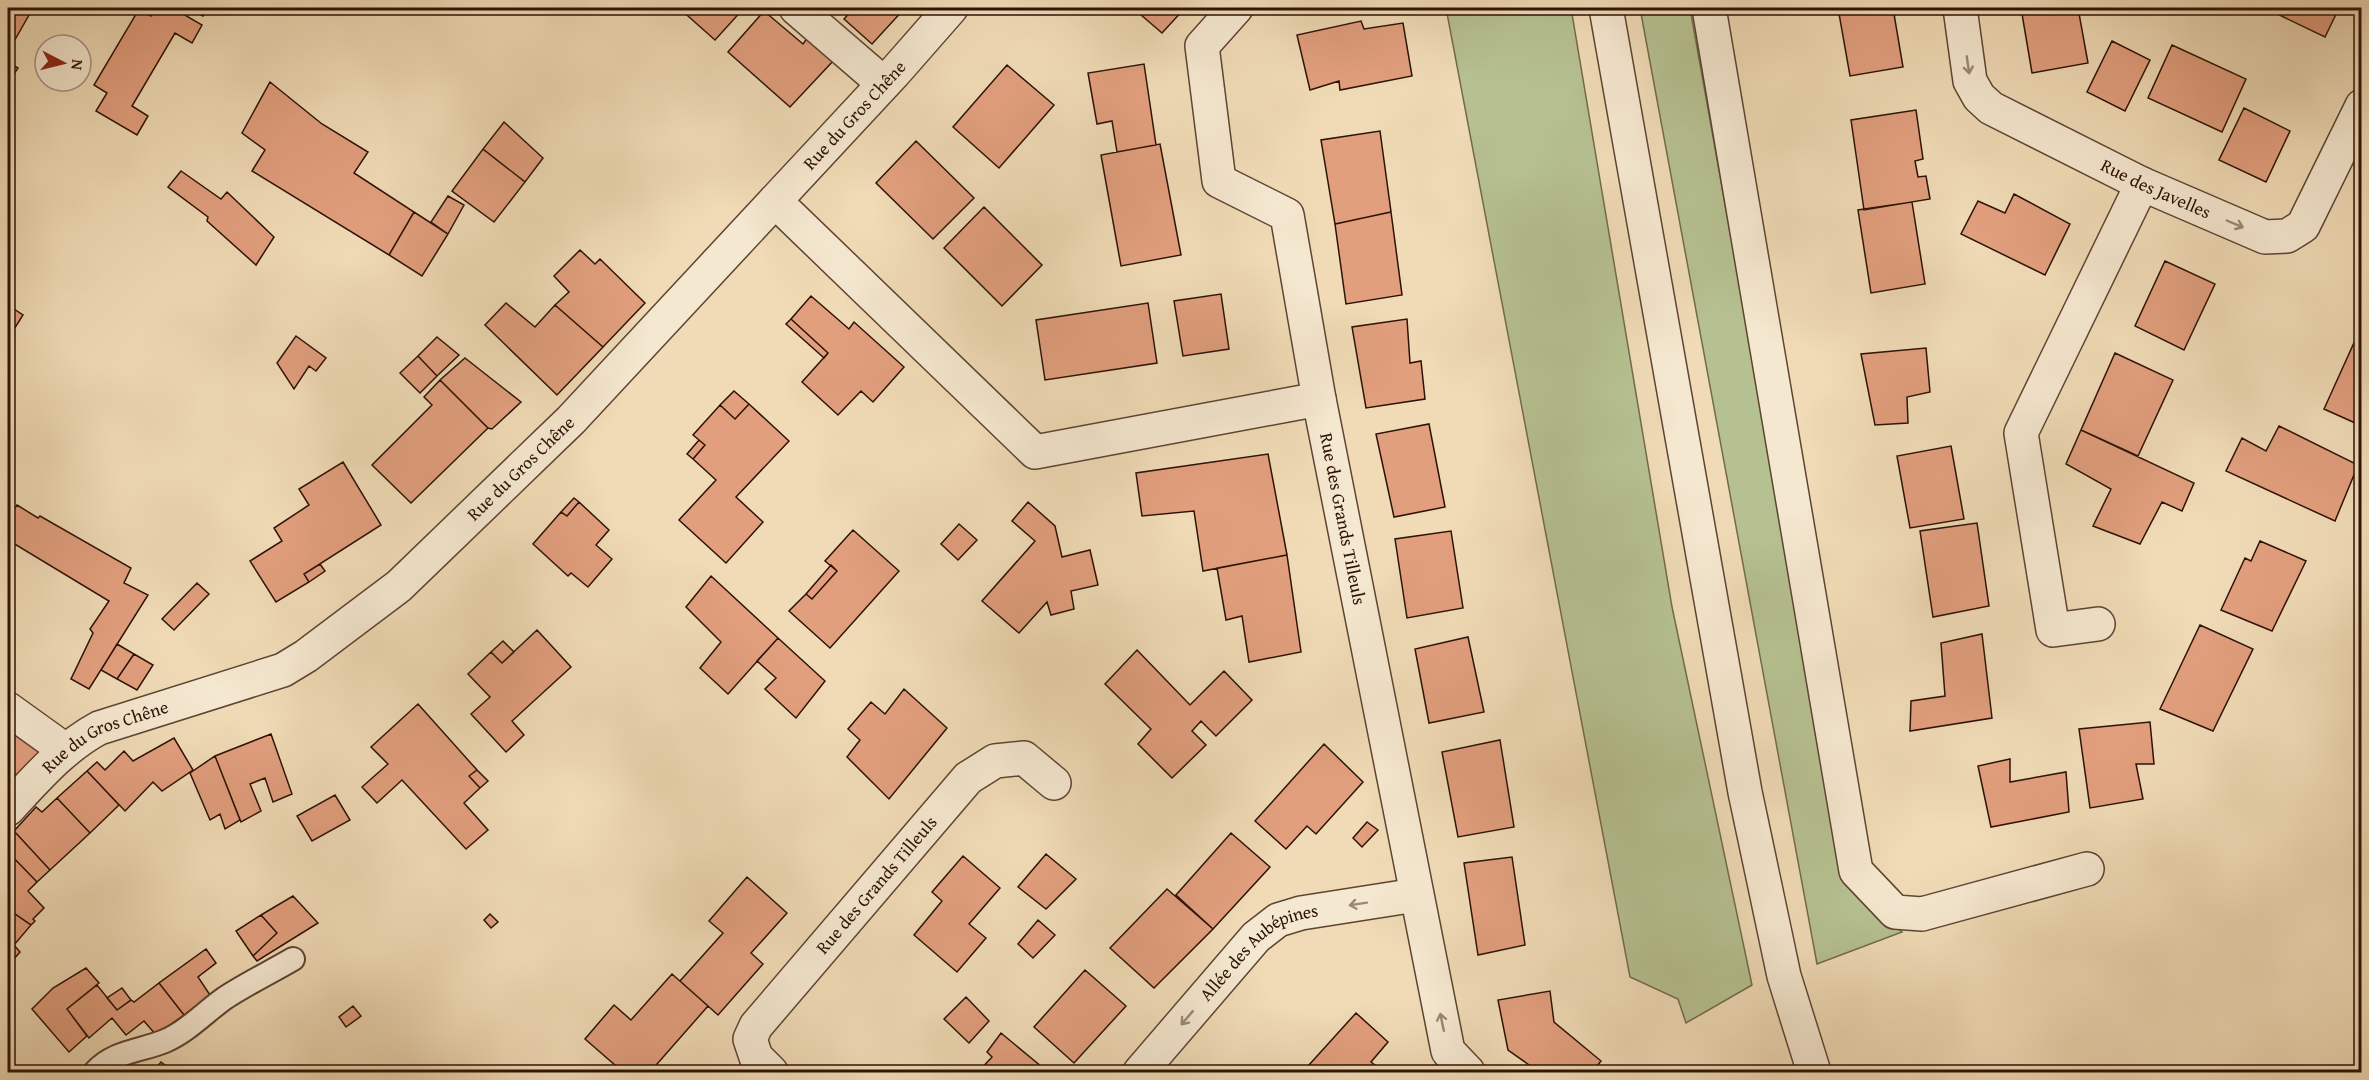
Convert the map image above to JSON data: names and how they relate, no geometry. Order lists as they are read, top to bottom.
{
  "streets": {
    "street": [
      "Rue du Gros Chêne",
      "Rue des Javelles",
      "Rue des Grands Tilleuls",
      "Allée des Aubépines"
    ]
  },
  "crossings": [
    ["Rue des Grands Tilleuls", "Allée des Aubépines"]
  ],
  "one_way": ["Allée des Aubépines"],
  "north": "right"
}
